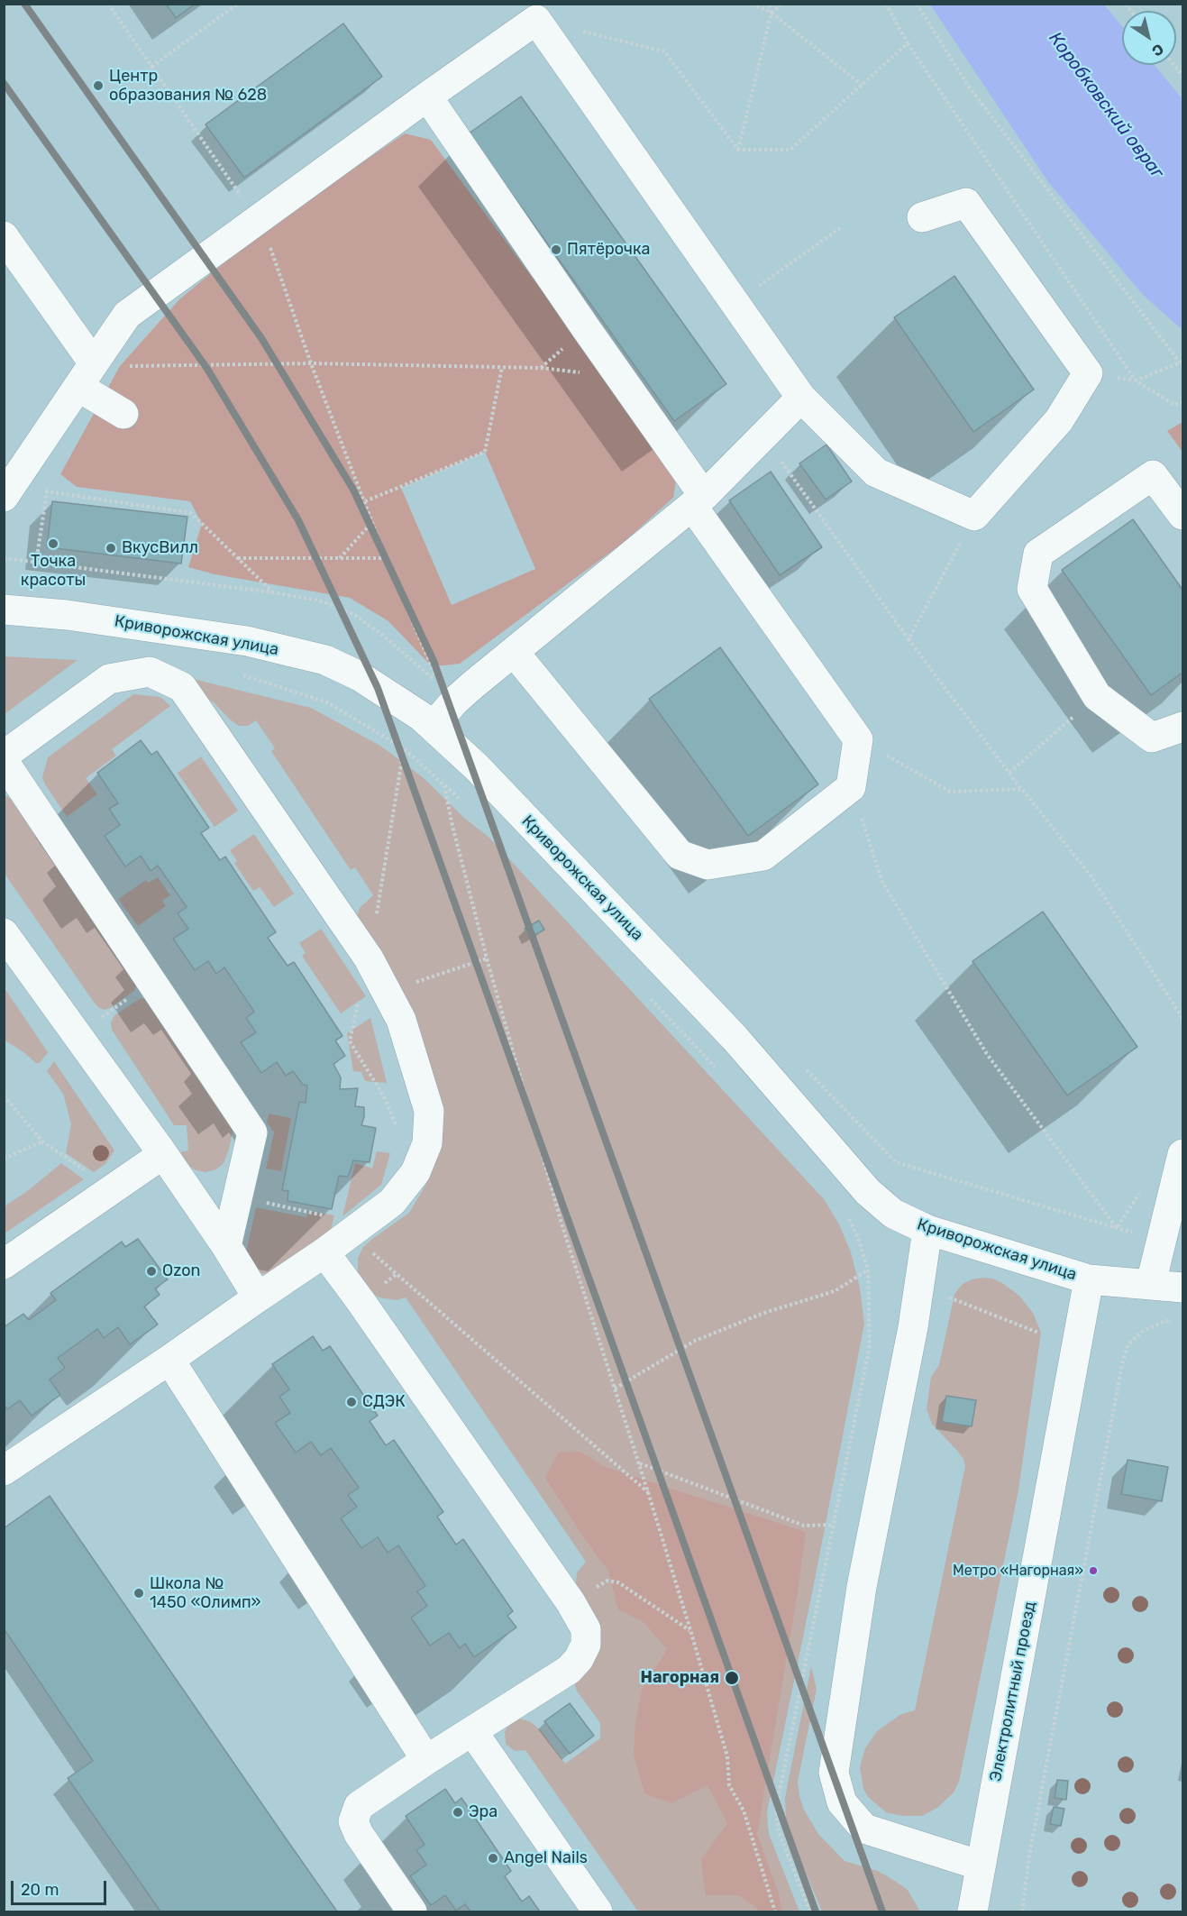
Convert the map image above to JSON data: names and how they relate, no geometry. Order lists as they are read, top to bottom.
{
  "streets": {
    "street": ["Криворожская улица", "Электролитный проезд"]
  },
  "crossings": [
    ["Криворожская улица", "Электролитный проезд"]
  ],
  "water": ["Коробковский овраг"],
  "places": [
    "Центр образования № 628",
    "Пятёрочка",
    "Точка красоты",
    "ВкусВилл",
    "Ozon",
    "СДЭК",
    "Метро «Нагорная»",
    "Школа № 1450 «Олимп»",
    "Нагорная",
    "Эра",
    "Angel Nails"
  ],
  "scale_bar": "20 m",
  "north": "bottom right"
}
